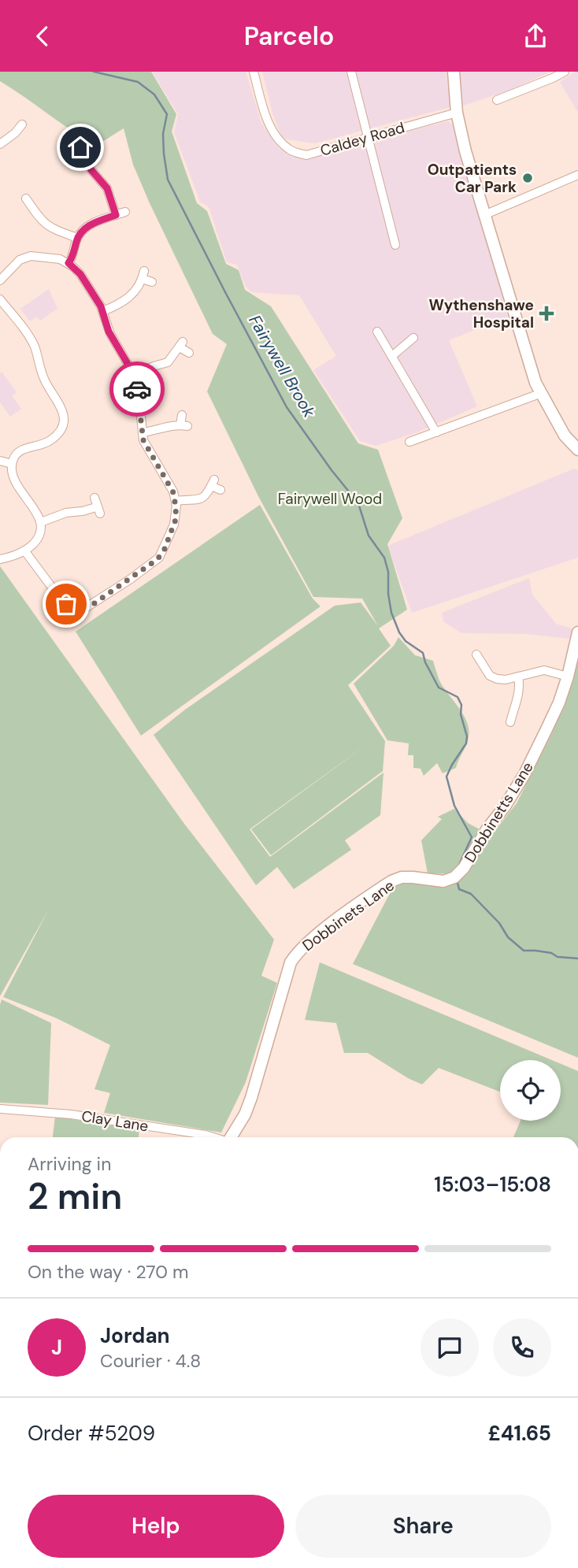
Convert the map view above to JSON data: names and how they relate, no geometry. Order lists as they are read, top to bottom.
{
  "streets": {
    "street": [
      "Caldey Road",
      "Dobbinetts Lane",
      "Dobbinets Lane",
      "Clay Lane"
    ]
  },
  "crossings": [
    ["Dobbinetts Lane", "Dobbinets Lane"]
  ],
  "water": ["Fairywell Brook"],
  "parks": ["Fairywell Wood"],
  "places": {
    "other": ["Outpatients Car Park"],
    "health": ["Wythenshawe Hospital"]
  },
  "page": {
    "header": "Parcelo",
    "heading": ["2 min", "Arriving in", "15:03–15:08"],
    "panel": [
      "Jordan",
      "Courier · 4.8",
      "Order #5209",
      "£41.65"
    ],
    "bar": "On the way · 270 m",
    "round": "J",
    "buttons": ["Help", "Share"]
  }
}
